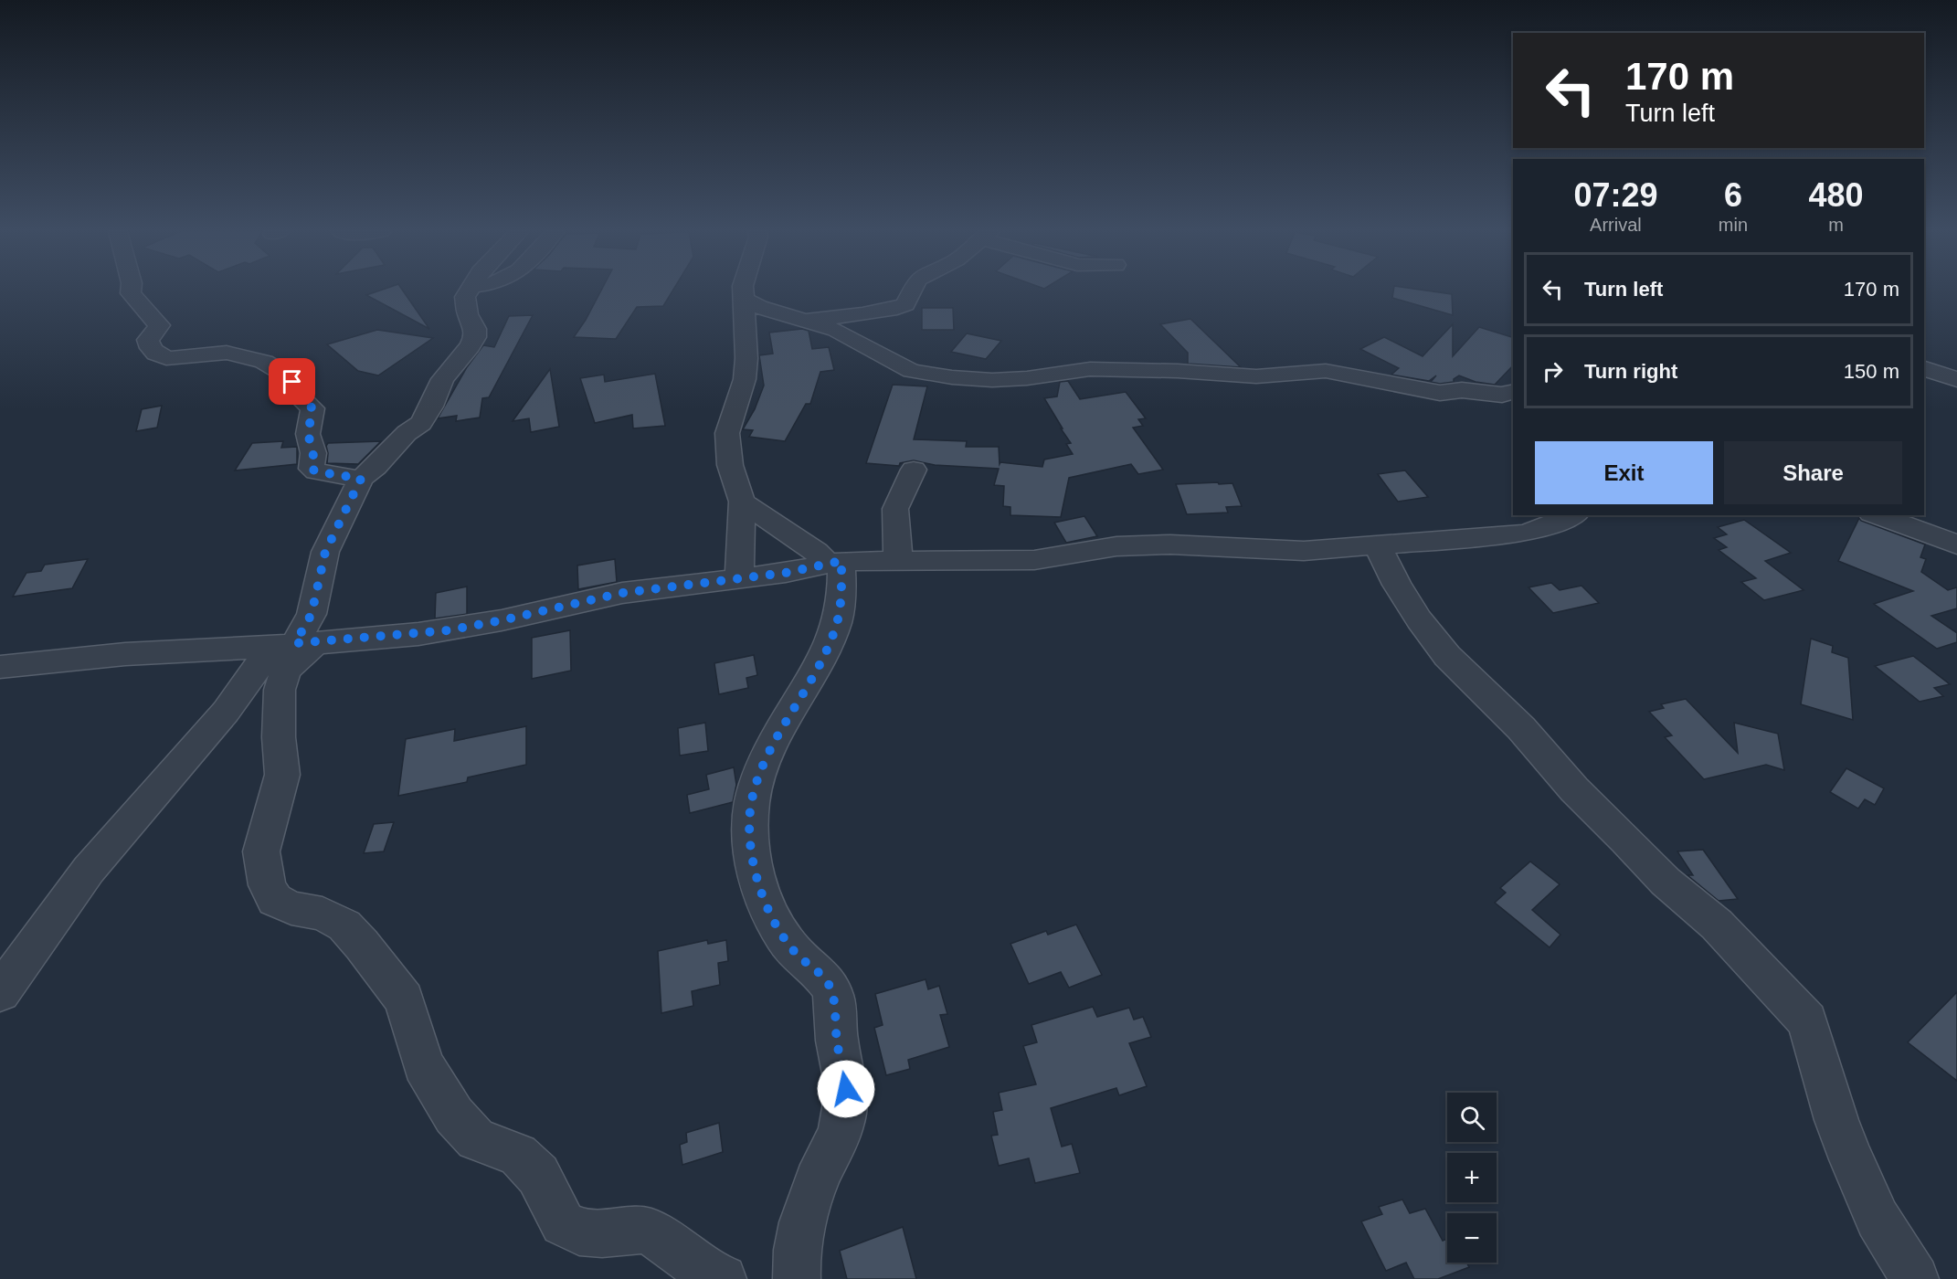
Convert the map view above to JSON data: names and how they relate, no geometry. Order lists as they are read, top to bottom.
{
  "page": {
    "turn": ["170 m", "Turn left"],
    "eta": [
      "07:29",
      "Arrival",
      "6",
      "min",
      "480",
      "m"
    ],
    "list": [
      {
        "name": "Turn left",
        "value": "170 m"
      },
      {
        "name": "Turn right",
        "value": "150 m"
      }
    ],
    "buttons": ["Exit", "Share"],
    "map_buttons": ["+", "−"]
  }
}
